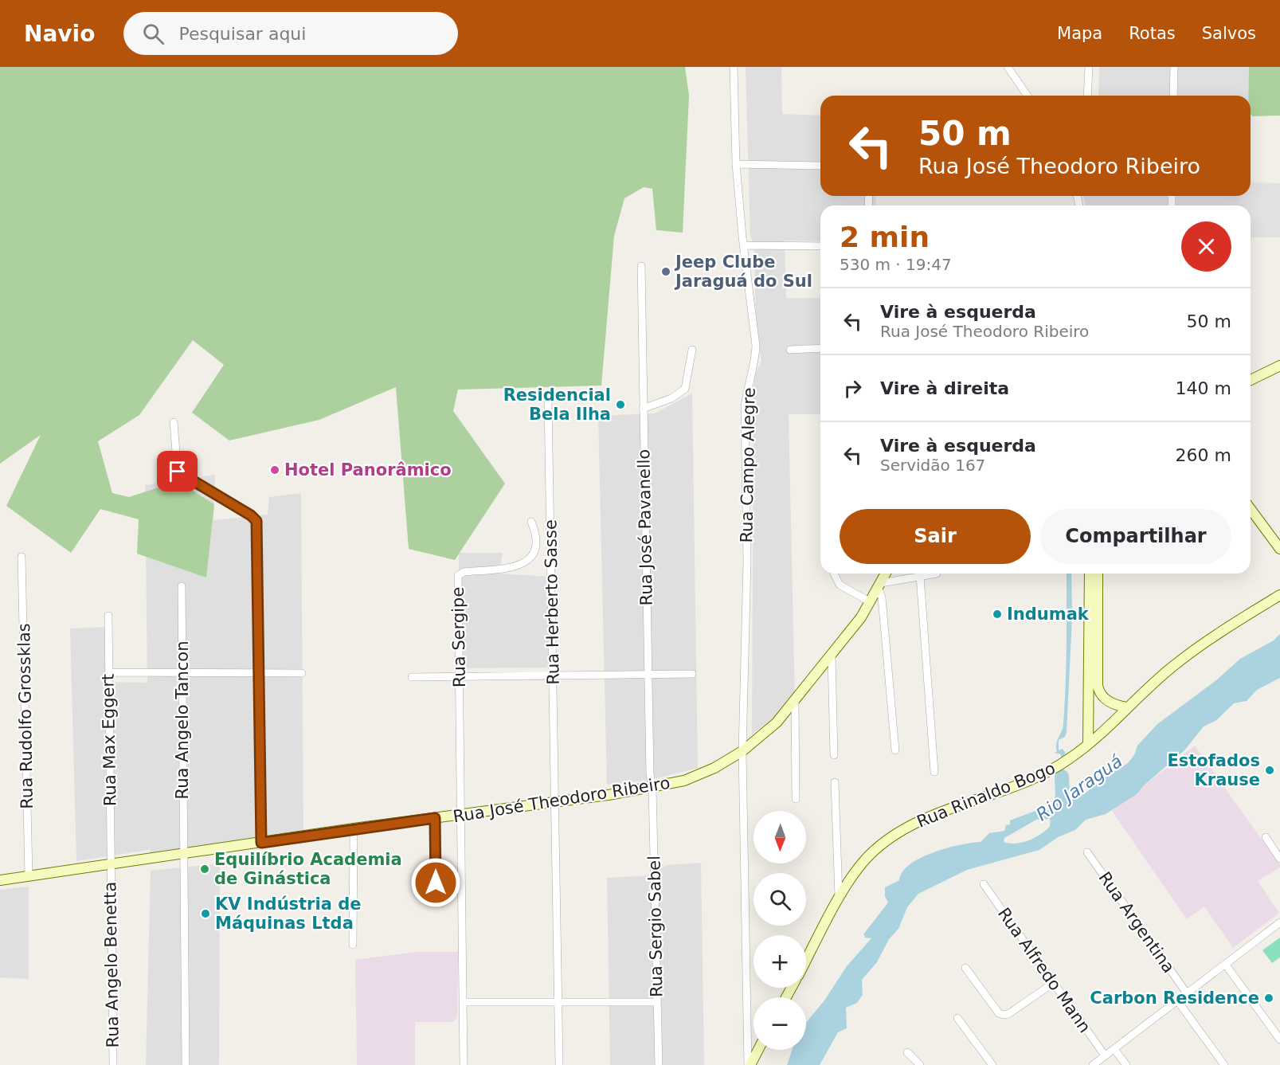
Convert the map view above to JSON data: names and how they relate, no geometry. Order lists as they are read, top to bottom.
{
  "streets": {
    "main road": ["Rua Rinaldo Bogo", "Rua José Theodoro Ribeiro"],
    "street": [
      "Rua Campo Alegre",
      "Rua José Pavanello",
      "Rua Herberto Sasse",
      "Rua Sergipe",
      "Rua Rudolfo Grossklas",
      "Rua Angelo Tancon",
      "Rua Max Eggert",
      "Rua Argentina",
      "Rua Sergio Sabel",
      "Rua Angelo Benetta",
      "Rua Alfredo Mann"
    ]
  },
  "crossings": [
    ["Rua Campo Alegre", "Rua José Theodoro Ribeiro"],
    ["Rua José Pavanello", "Rua José Theodoro Ribeiro"],
    ["Rua José Pavanello", "Rua Sergio Sabel"],
    ["Rua Herberto Sasse", "Rua José Theodoro Ribeiro"],
    ["Rua Sergipe", "Rua José Theodoro Ribeiro"],
    ["Rua Rudolfo Grossklas", "Rua José Theodoro Ribeiro"],
    ["Rua Angelo Tancon", "Rua José Theodoro Ribeiro"],
    ["Rua Max Eggert", "Rua José Theodoro Ribeiro"],
    ["Rua Max Eggert", "Rua Angelo Benetta"],
    ["Rua José Theodoro Ribeiro", "Rua Sergio Sabel"],
    ["Rua José Theodoro Ribeiro", "Rua Angelo Benetta"]
  ],
  "water": ["Rio Jaraguá"],
  "places": [
    "Jeep Clube Jaraguá do Sul",
    "Residencial Bela Ilha",
    "Hotel Panorâmico",
    "Indumak",
    "Estofados Krause",
    "Equilíbrio Academia de Ginástica",
    "KV Indústria de Máquinas Ltda",
    "Carbon Residence"
  ],
  "north": "bottom",
  "page": {
    "header": "Navio",
    "search": "Pesquisar aqui",
    "nav": ["Mapa", "Rotas", "Salvos"],
    "turn": ["50 m", "Rua José Theodoro Ribeiro"],
    "heading": ["2 min", "530 m · 19:47"],
    "list": [
      {
        "name": "Vire à esquerda",
        "note": "Rua José Theodoro Ribeiro",
        "value": "50 m"
      },
      {
        "name": "Vire à direita",
        "value": "140 m"
      },
      {
        "name": "Vire à esquerda",
        "note": "Servidão 167",
        "value": "260 m"
      }
    ],
    "buttons": ["Sair", "Compartilhar"],
    "map_buttons": ["+", "−"]
  }
}
